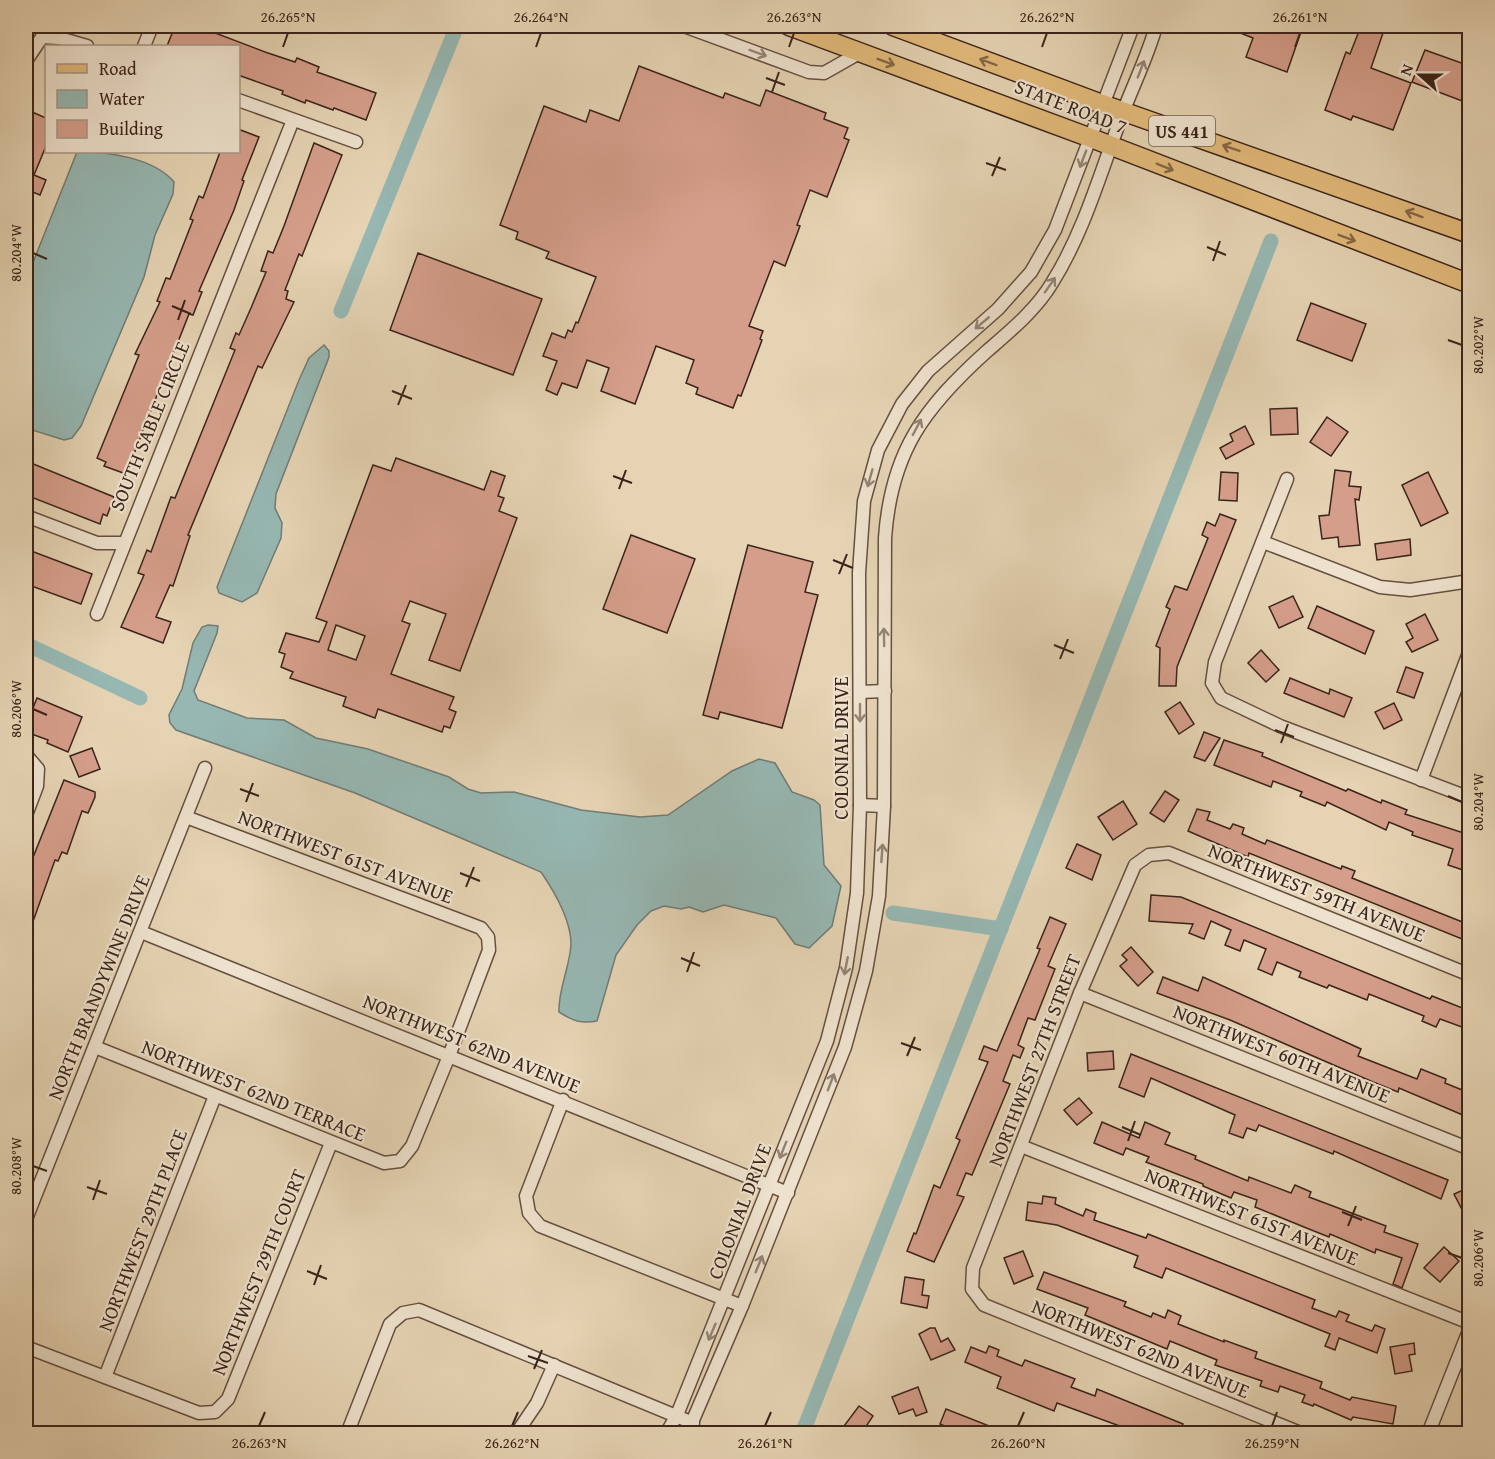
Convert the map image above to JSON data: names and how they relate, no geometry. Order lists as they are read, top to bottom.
{
  "streets": {
    "main road": ["STATE ROAD 7", "US 441"],
    "street": [
      "SOUTH SABLE CIRCLE",
      "COLONIAL DRIVE",
      "NORTHWEST 61ST AVENUE",
      "NORTHWEST 59TH AVENUE",
      "NORTH BRANDYWINE DRIVE",
      "NORTHWEST 62ND AVENUE",
      "NORTHWEST 60TH AVENUE",
      "NORTHWEST 27TH STREET",
      "NORTHWEST 62ND TERRACE",
      "NORTHWEST 29TH PLACE",
      "NORTHWEST 29TH COURT"
    ]
  },
  "crossings": [
    ["STATE ROAD 7", "COLONIAL DRIVE"],
    ["COLONIAL DRIVE", "NORTHWEST 62ND AVENUE"],
    ["NORTHWEST 61ST AVENUE", "NORTH BRANDYWINE DRIVE"],
    ["NORTHWEST 61ST AVENUE", "NORTHWEST 62ND AVENUE"],
    ["NORTHWEST 61ST AVENUE", "NORTHWEST 27TH STREET"],
    ["NORTHWEST 61ST AVENUE", "NORTHWEST 62ND TERRACE"],
    ["NORTHWEST 59TH AVENUE", "NORTHWEST 27TH STREET"],
    ["NORTH BRANDYWINE DRIVE", "NORTHWEST 62ND AVENUE"],
    ["NORTH BRANDYWINE DRIVE", "NORTHWEST 62ND TERRACE"],
    ["NORTHWEST 62ND AVENUE", "NORTHWEST 27TH STREET"],
    ["NORTHWEST 62ND AVENUE", "NORTHWEST 62ND TERRACE"],
    ["NORTHWEST 60TH AVENUE", "NORTHWEST 27TH STREET"],
    ["NORTHWEST 62ND TERRACE", "NORTHWEST 29TH PLACE"],
    ["NORTHWEST 62ND TERRACE", "NORTHWEST 29TH COURT"],
    ["NORTHWEST 29TH PLACE", "NORTHWEST 29TH COURT"]
  ],
  "legend": ["Road", "Water", "Building"],
  "north": "left",
  "coordinates": [
    "26.265°N",
    "26.264°N",
    "26.263°N",
    "26.262°N",
    "26.261°N",
    "80.204°W",
    "80.202°W",
    "80.206°W",
    "80.208°W",
    "26.260°N",
    "26.259°N"
  ]
}
